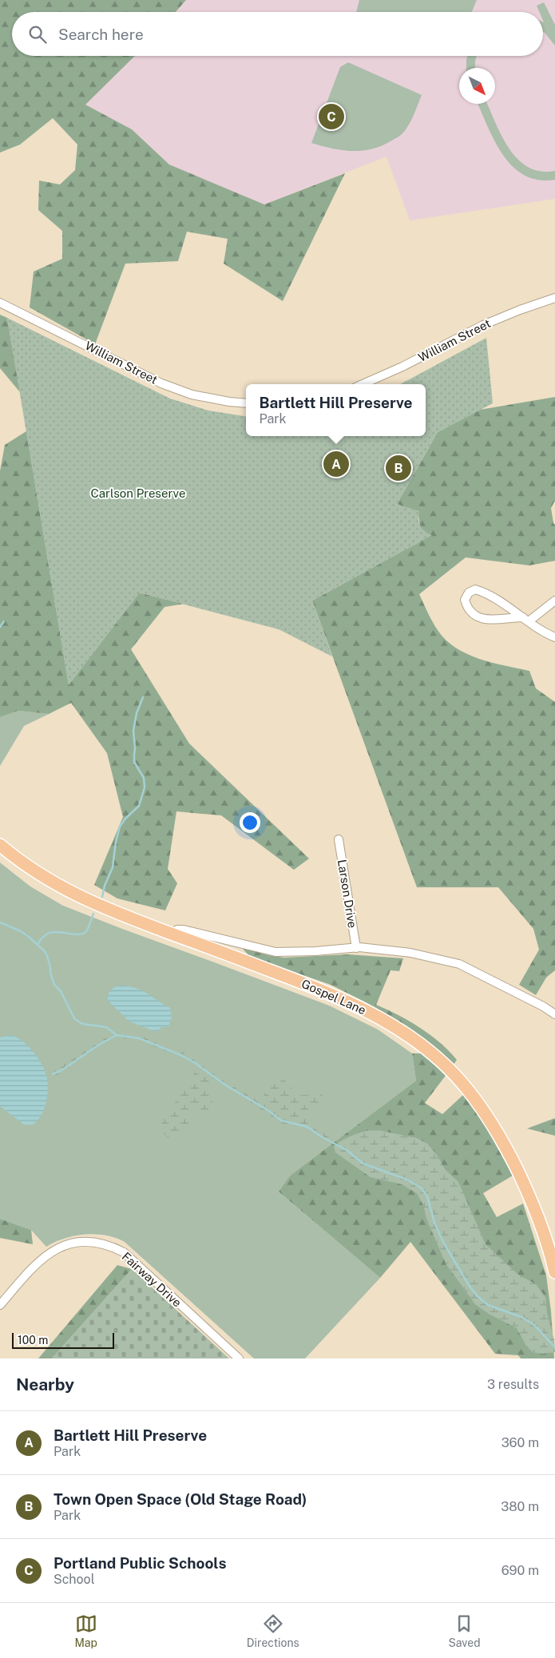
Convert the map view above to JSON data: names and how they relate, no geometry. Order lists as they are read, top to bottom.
{
  "streets": {
    "main road": ["Gospel Lane"],
    "street": ["William Street", "Larson Drive", "Fairway Drive"]
  },
  "parks": ["Carlson Preserve"],
  "scale_bar": "100 m",
  "north": "bottom right",
  "page": {
    "search": "Search here",
    "pins": ["C", "A", "B"],
    "popup": ["Bartlett Hill Preserve", "Park"],
    "scale": "100 m",
    "heading": ["Nearby", "3 results"],
    "list": [
      {
        "mark": "A",
        "name": "Bartlett Hill Preserve",
        "note": "Park",
        "value": "360 m"
      },
      {
        "mark": "B",
        "name": "Town Open Space (Old Stage Road)",
        "note": "Park",
        "value": "380 m"
      },
      {
        "mark": "C",
        "name": "Portland Public Schools",
        "note": "School",
        "value": "690 m"
      }
    ],
    "nav": ["Map", "Directions", "Saved"]
  }
}
